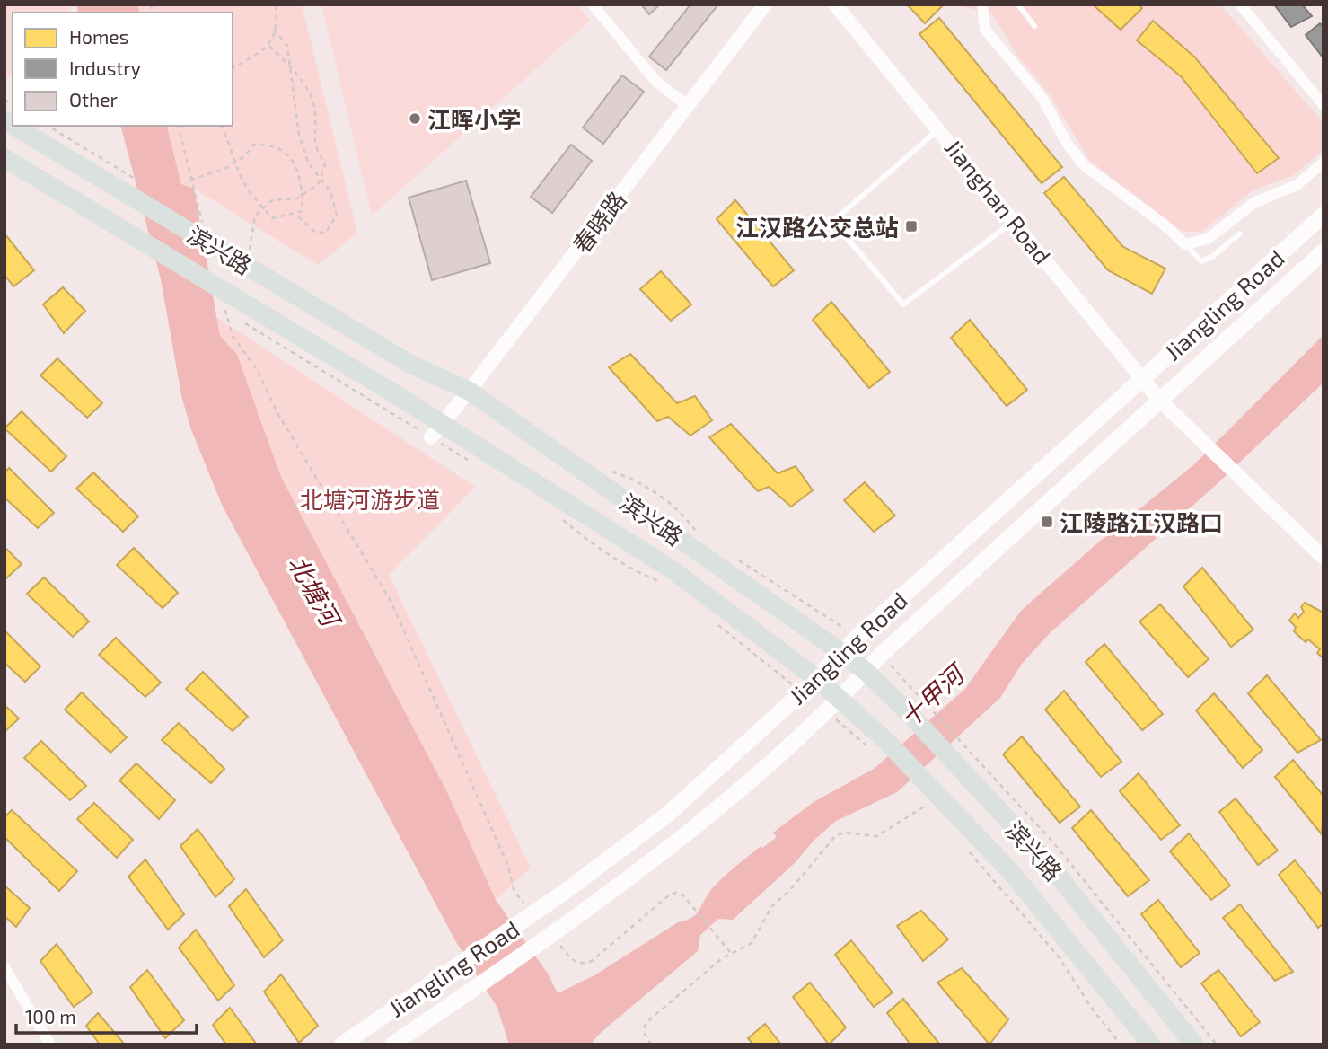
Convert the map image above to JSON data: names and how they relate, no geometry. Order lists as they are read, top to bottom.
{
  "streets": {
    "main road": ["滨兴路", "Jiangling Road"],
    "street": ["Jianghan Road", "春晓路"]
  },
  "crossings": [
    ["Jianghan Road", "Jiangling Road"],
    ["春晓路", "滨兴路"],
    ["滨兴路", "Jiangling Road"]
  ],
  "water": ["北塘河", "十甲河"],
  "parks": ["北塘河游步道"],
  "places": {
    "other": ["江晖小学"],
    "transit": ["江汉路公交总站", "江陵路江汉路口"]
  },
  "legend": ["Homes", "Industry", "Other"],
  "scale_bar": "100 m"
}
